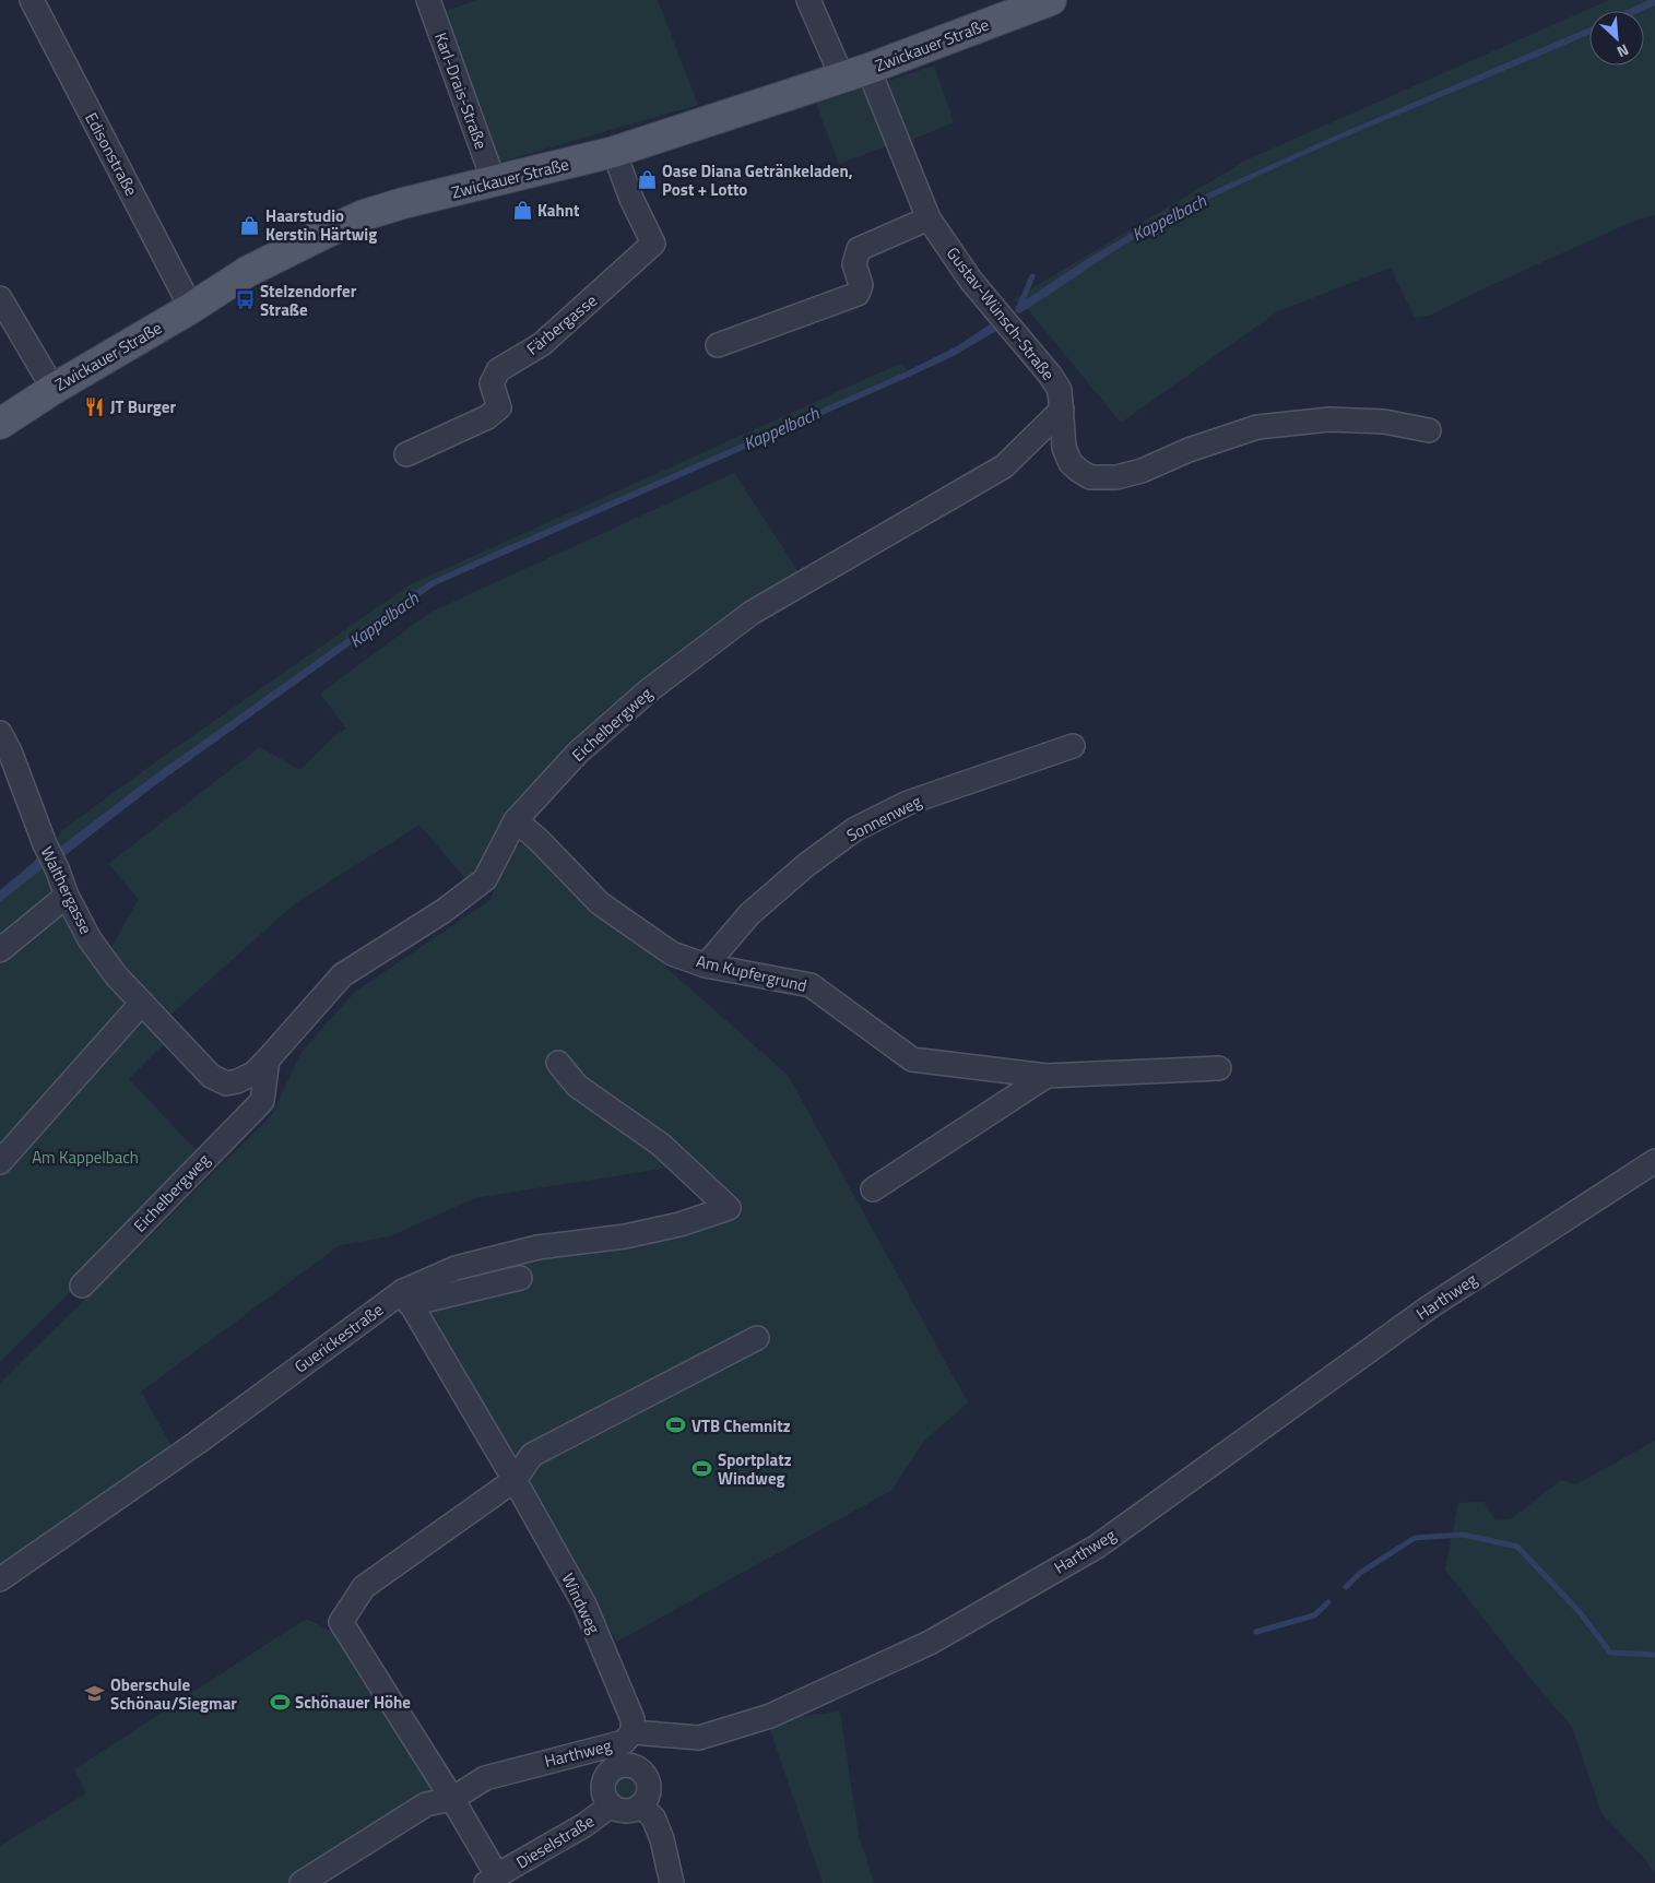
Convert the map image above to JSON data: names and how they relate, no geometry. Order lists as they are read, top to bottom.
{
  "streets": {
    "main road": ["Zwickauer Straße"],
    "street": [
      "Karl-Drais-Straße",
      "Edisonstraße",
      "Gustav-Wünsch-Straße",
      "Färbergasse",
      "Eichelbergweg",
      "Sonnenweg",
      "Walthergasse",
      "Am Kupfergrund",
      "Harthweg",
      "Guerickestraße",
      "Windweg",
      "Dieselstraße"
    ]
  },
  "crossings": [
    ["Zwickauer Straße", "Karl-Drais-Straße"],
    ["Zwickauer Straße", "Edisonstraße"],
    ["Zwickauer Straße", "Gustav-Wünsch-Straße"],
    ["Zwickauer Straße", "Färbergasse"],
    ["Gustav-Wünsch-Straße", "Eichelbergweg"],
    ["Eichelbergweg", "Walthergasse"],
    ["Eichelbergweg", "Am Kupfergrund"],
    ["Sonnenweg", "Am Kupfergrund"],
    ["Harthweg", "Windweg"],
    ["Harthweg", "Dieselstraße"],
    ["Guerickestraße", "Windweg"],
    ["Windweg", "Dieselstraße"]
  ],
  "water": ["Kappelbach"],
  "parks": ["Am Kappelbach"],
  "places": {
    "shop": ["Oase Diana Getränkeladen, Post + Lotto", "Kahnt", "Haarstudio Kerstin Härtwig"],
    "bus stop": ["Stelzendorfer Straße"],
    "restaurant": ["JT Burger"],
    "sports": ["VTB Chemnitz", "Sportplatz Windweg", "Schönauer Höhe"],
    "school or university": ["Oberschule Schönau/Siegmar"]
  },
  "north": "bottom right"
}
